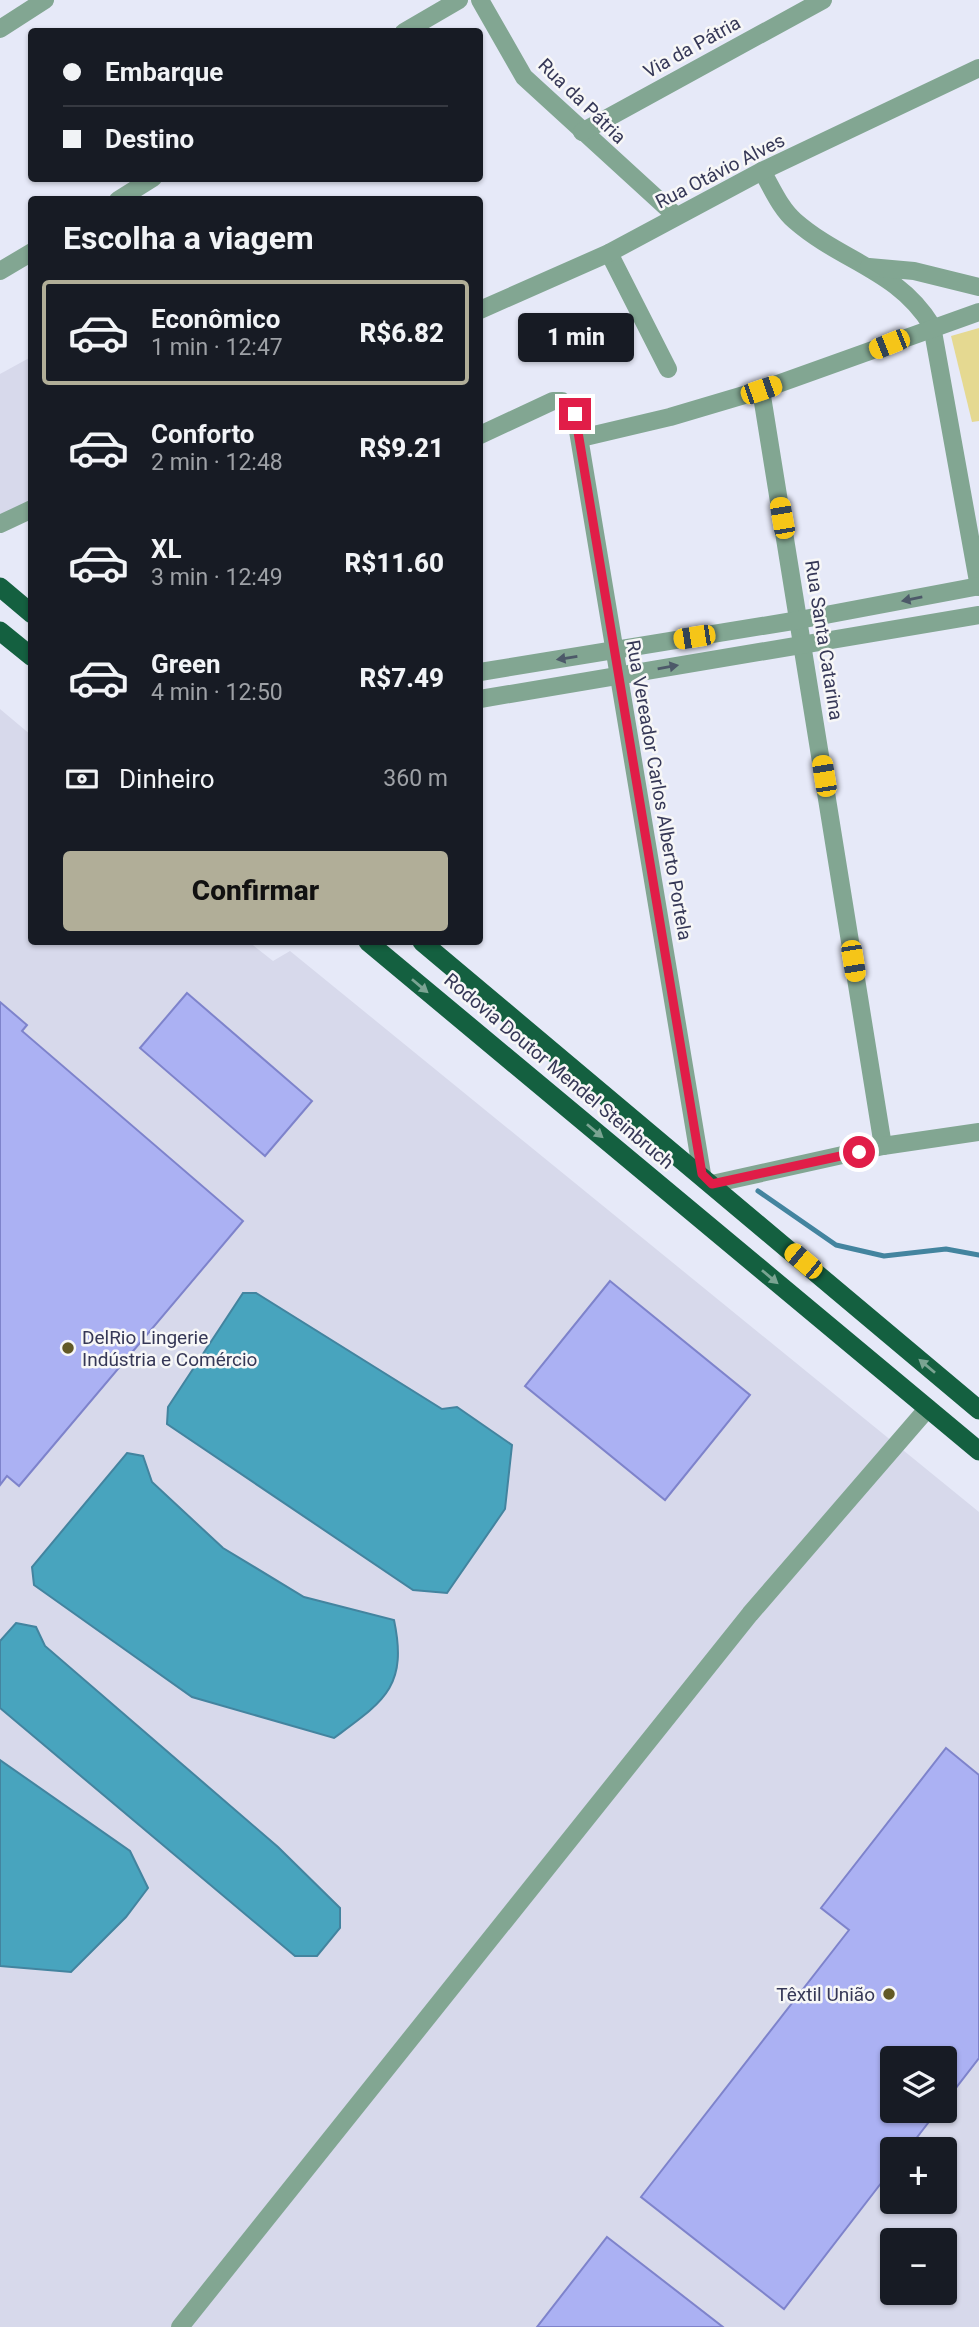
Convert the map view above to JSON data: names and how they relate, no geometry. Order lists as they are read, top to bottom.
{
  "streets": {
    "highway": ["Rodovia Doutor Mendel Steinbruch"],
    "street": [
      "Via da Pátria",
      "Rua da Pátria",
      "Rua Otávio Alves",
      "Rua Santa Catarina",
      "Rua Vereador Carlos Alberto Portela"
    ]
  },
  "crossings": [
    ["Via da Pátria", "Rua da Pátria"],
    ["Rua da Pátria", "Rua Otávio Alves"],
    ["Rua Vereador Carlos Alberto Portela", "Rodovia Doutor Mendel Steinbruch"]
  ],
  "places": ["DelRio Lingerie Indústria e Comércio", "Têxtil União"],
  "page": {
    "banner": ["Embarque", "Destino"],
    "heading": "Escolha a viagem",
    "list": [
      {
        "name": "Econômico",
        "note": "1 min · 12:47",
        "value": "R$6.82"
      },
      {
        "name": "Conforto",
        "note": "2 min · 12:48",
        "value": "R$9.21"
      },
      {
        "name": "XL",
        "note": "3 min · 12:49",
        "value": "R$11.60"
      },
      {
        "name": "Green",
        "note": "4 min · 12:50",
        "value": "R$7.49"
      }
    ],
    "bubble": "1 min",
    "pay": ["Dinheiro", "360 m"],
    "buttons": "Confirmar",
    "map_buttons": ["+", "−"]
  }
}
